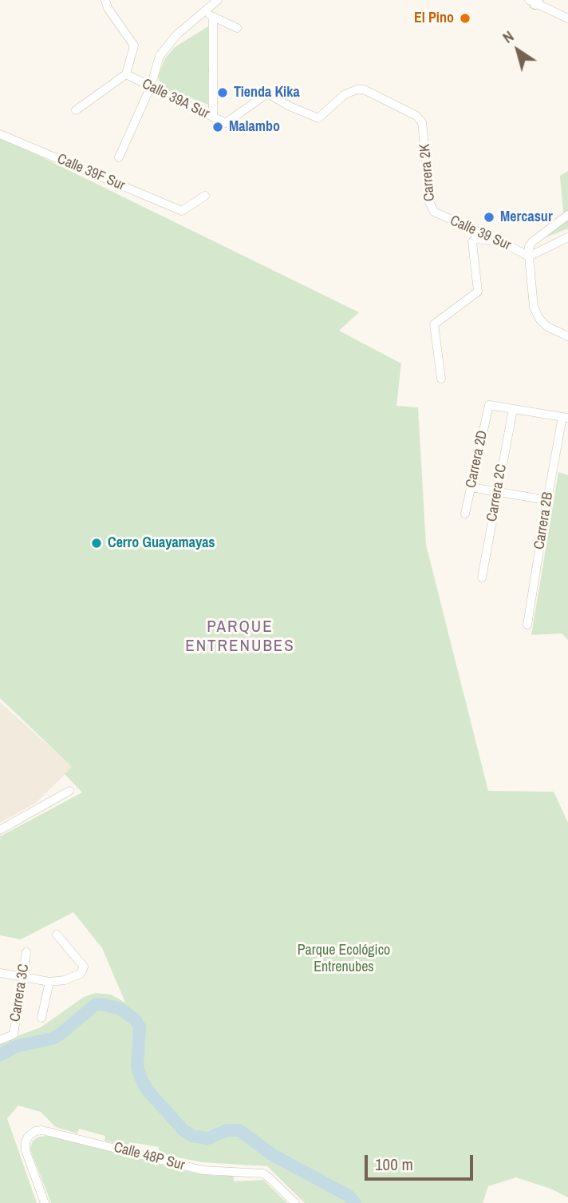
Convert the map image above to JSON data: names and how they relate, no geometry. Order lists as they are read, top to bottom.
{
  "streets": {
    "street": [
      "Calle 39A Sur",
      "Calle 39F Sur",
      "Carrera 2K",
      "Calle 39 Sur",
      "Carrera 2D",
      "Carrera 2C",
      "Carrera 2B",
      "Carrera 3C",
      "Calle 48P Sur"
    ]
  },
  "crossings": [
    ["Calle 39A Sur", "Carrera 2K"],
    ["Carrera 2K", "Calle 39 Sur"],
    ["Carrera 2D", "Carrera 2C"]
  ],
  "districts": ["PARQUE ENTRENUBES"],
  "parks": ["Parque Ecológico Entrenubes"],
  "places": [
    "El Pino",
    "Tienda Kika",
    "Malambo",
    "Mercasur",
    "Cerro Guayamayas"
  ],
  "scale_bar": "100 m",
  "north": "top left"
}
